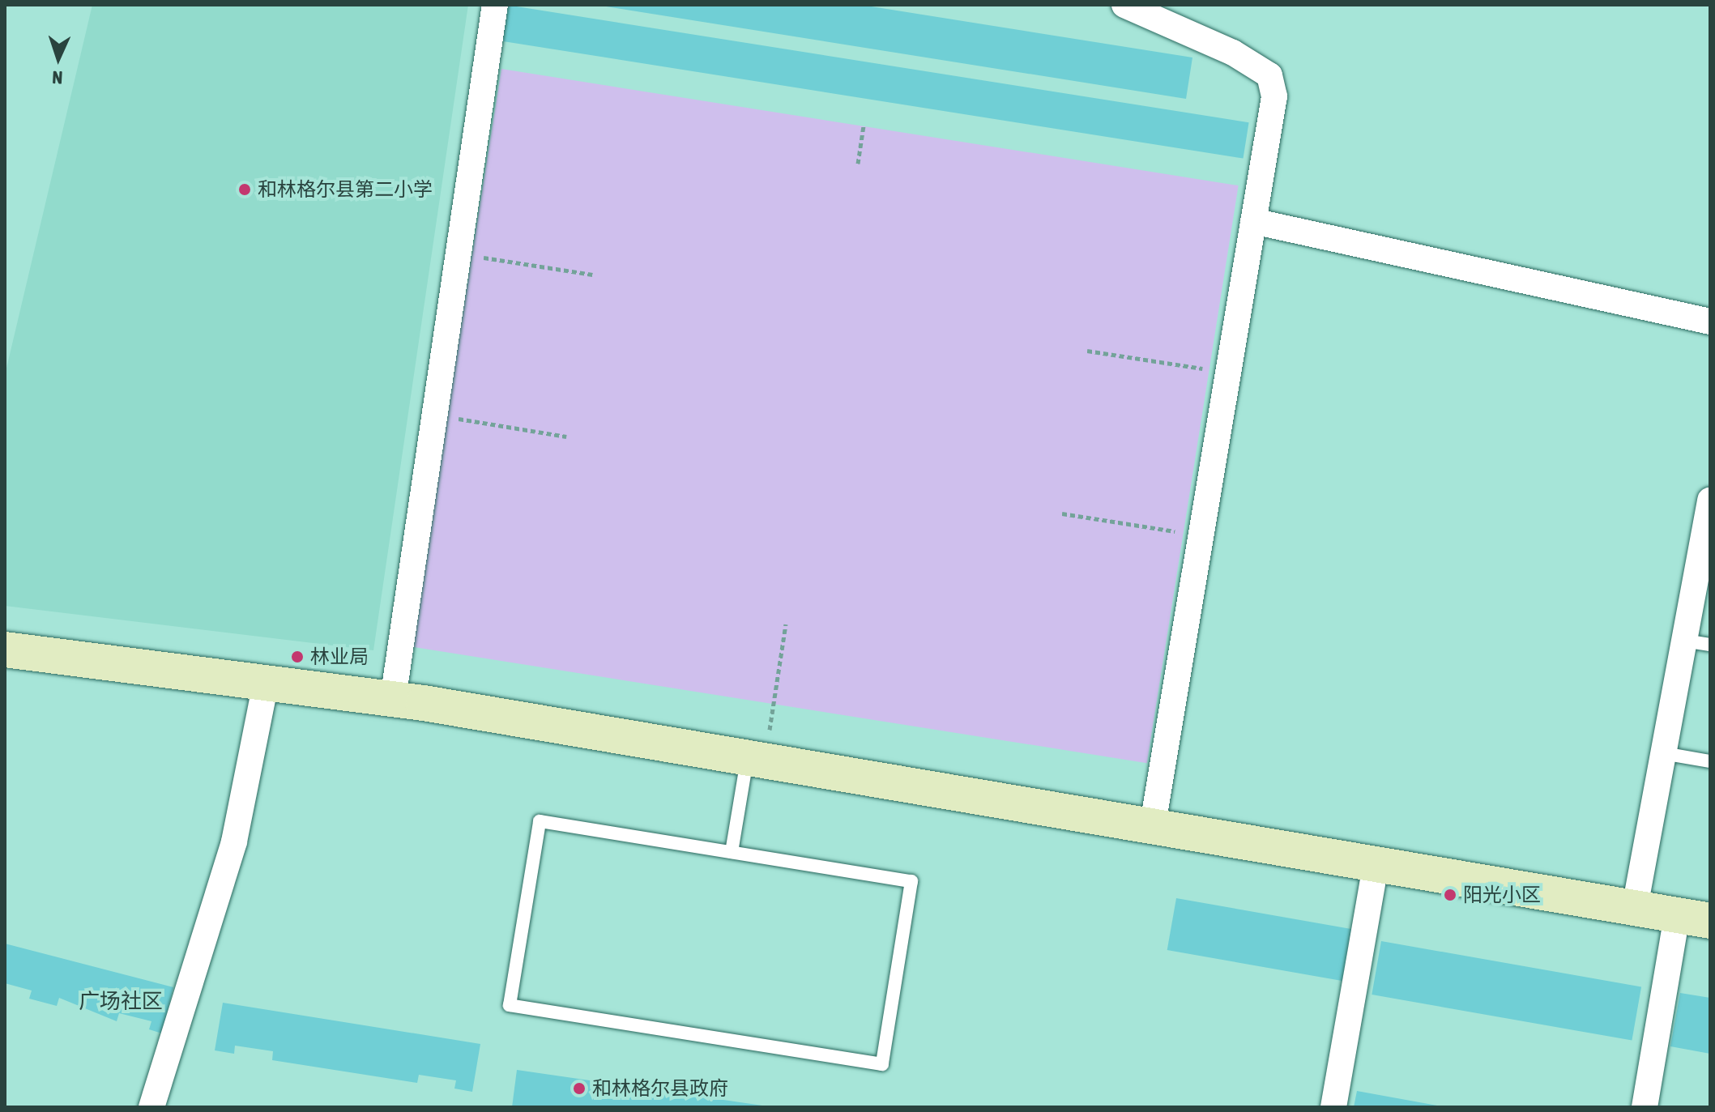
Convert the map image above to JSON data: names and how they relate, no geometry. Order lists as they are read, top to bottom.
{
  "districts": ["广场社区"],
  "places": [
    "和林格尔县第二小学",
    "林业局",
    "阳光小区",
    "和林格尔县政府"
  ],
  "north": "bottom"
}
